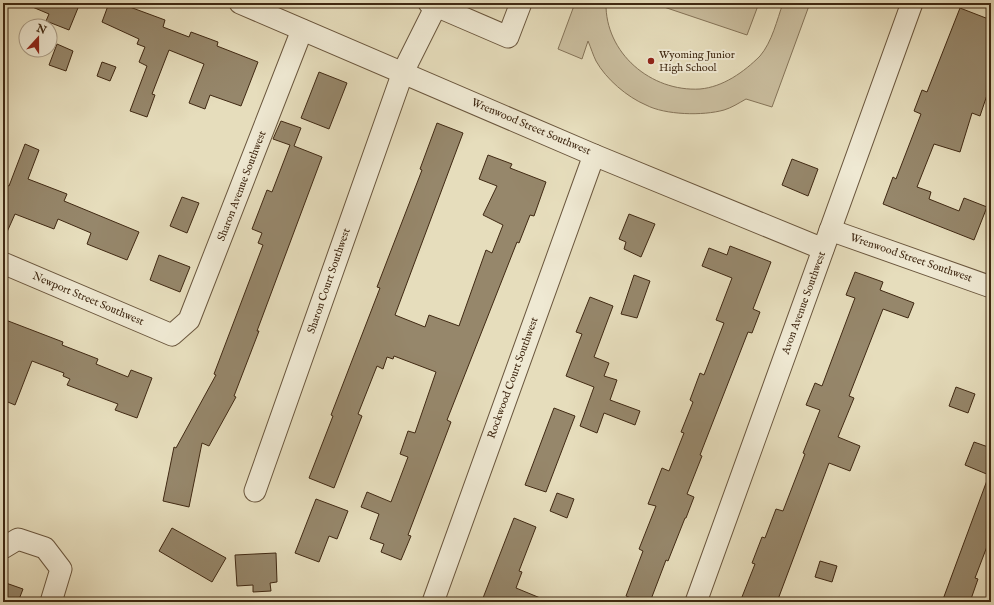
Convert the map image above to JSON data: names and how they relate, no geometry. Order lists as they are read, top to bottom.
{
  "streets": {
    "street": [
      "Wrenwood Street Southwest",
      "Sharon Avenue Southwest",
      "Sharon Court Southwest",
      "Newport Street Southwest",
      "Avon Avenue Southwest",
      "Rockwood Court Southwest"
    ]
  },
  "crossings": [
    ["Wrenwood Street Southwest", "Sharon Avenue Southwest"],
    ["Wrenwood Street Southwest", "Sharon Court Southwest"],
    ["Wrenwood Street Southwest", "Avon Avenue Southwest"],
    ["Wrenwood Street Southwest", "Rockwood Court Southwest"],
    ["Sharon Avenue Southwest", "Newport Street Southwest"]
  ],
  "places": ["Wyoming Junior High School"],
  "north": "top"
}
